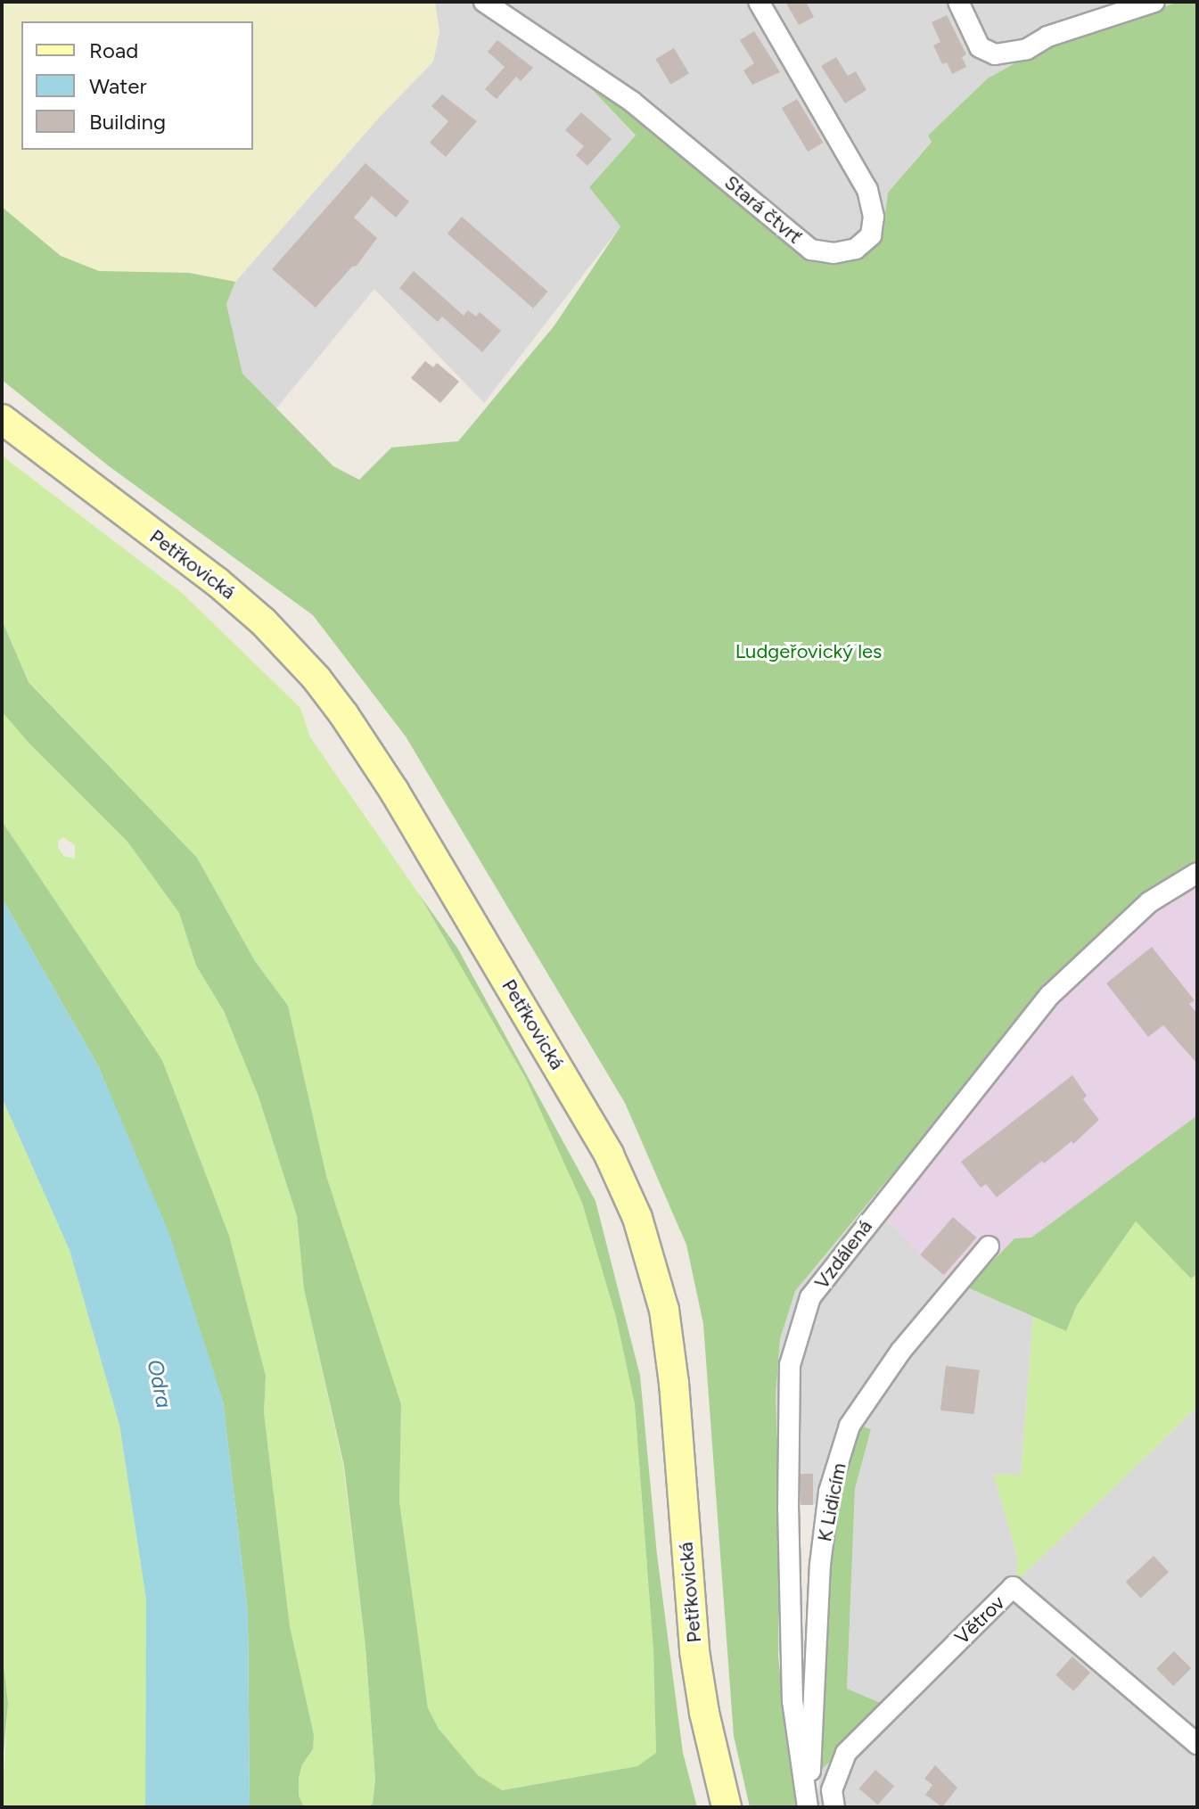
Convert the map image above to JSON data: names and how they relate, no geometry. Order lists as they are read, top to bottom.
{
  "streets": {
    "street": [
      "Stará čtvrť",
      "Petřkovická",
      "Vzdálená",
      "K Lidicím",
      "Větrov"
    ]
  },
  "crossings": [
    ["Vzdálená", "K Lidicím"]
  ],
  "water": ["Odra"],
  "parks": ["Ludgeřovický les"],
  "legend": ["Road", "Water", "Building"]
}
